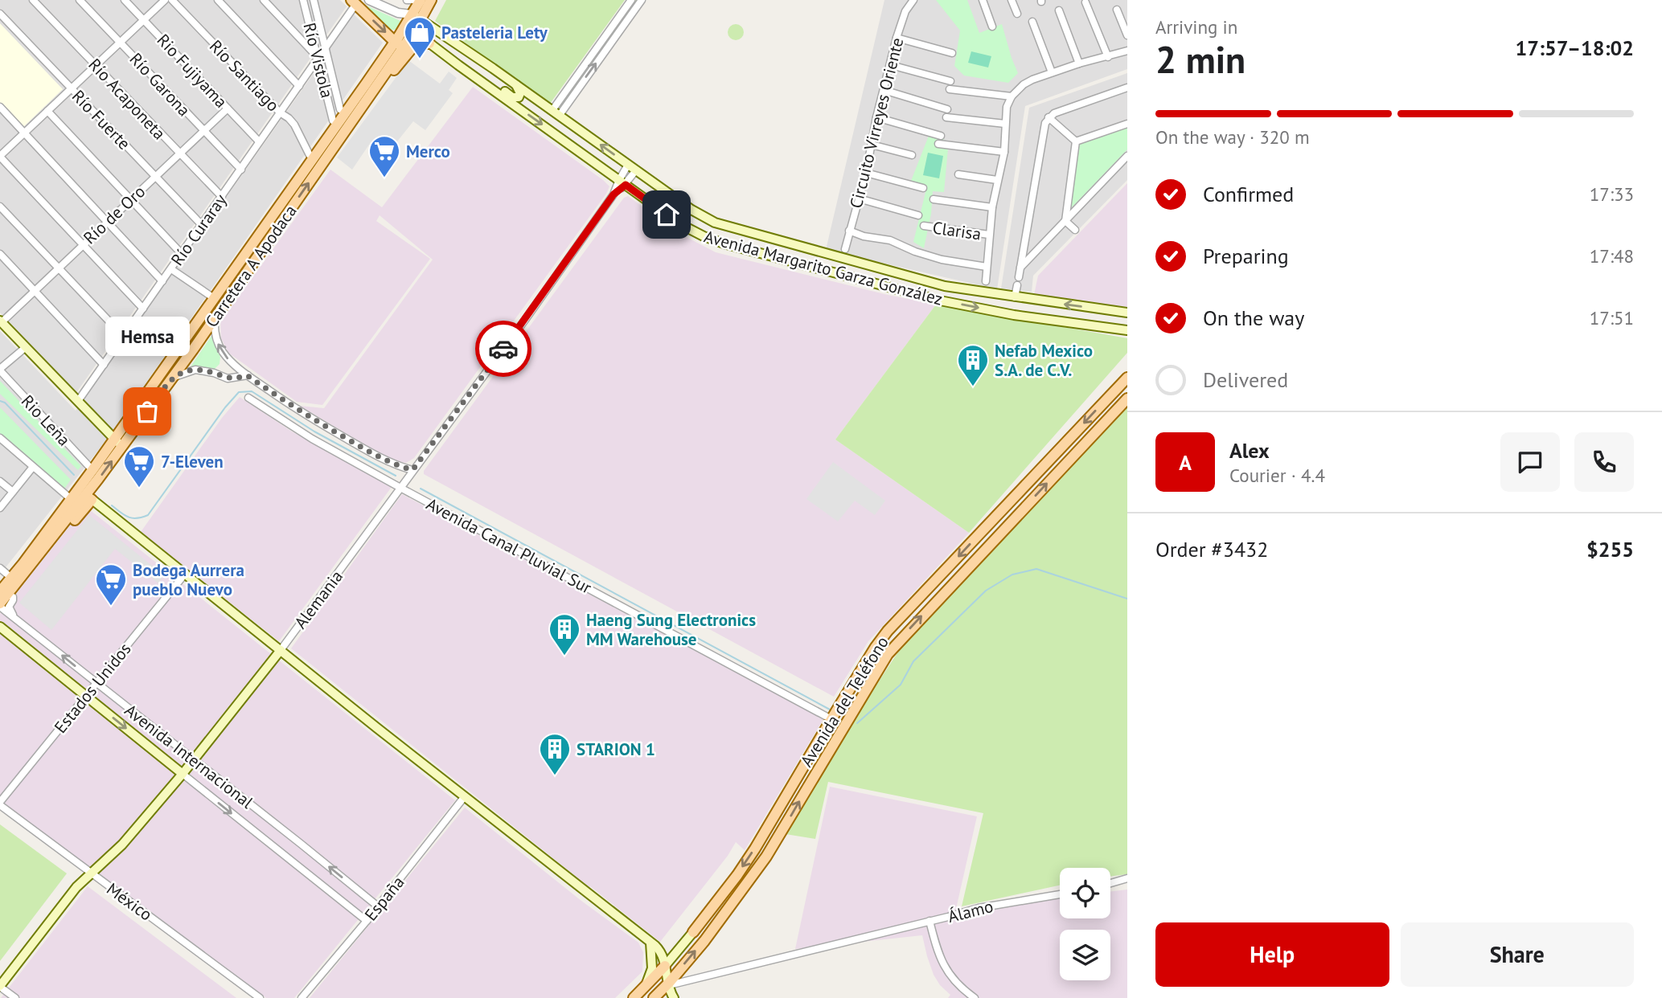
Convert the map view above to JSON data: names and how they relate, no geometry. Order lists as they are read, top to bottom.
{
  "streets": {
    "main road": [
      "Carretera A Apodaca",
      "Avenida Margarito Garza González",
      "Alemania",
      "Avenida del Teléfono",
      "Avenida Internacional"
    ],
    "street": [
      "Río Vistola",
      "Rio Fujiyama",
      "Río Santiago",
      "Río Garona",
      "Río Acaponeta",
      "Río Fuerte",
      "Circuito Virreyes Oriente",
      "Río de Oro",
      "Río Curaray",
      "Clarisa",
      "Rio Leña",
      "Avenida Canal Pluvial Sur",
      "Estados Unidos",
      "España",
      "México",
      "Álamo"
    ]
  },
  "crossings": [
    ["Río Vistola", "Río Curaray"],
    ["Rio Fujiyama", "Río de Oro"],
    ["Rio Fujiyama", "Río Curaray"],
    ["Río Santiago", "Río Curaray"],
    ["Río Garona", "Río de Oro"],
    ["Río Garona", "Río Curaray"],
    ["Río Acaponeta", "Río de Oro"],
    ["Río Acaponeta", "Río Curaray"],
    ["Río Fuerte", "Río de Oro"],
    ["Río Fuerte", "Río Curaray"],
    ["Carretera A Apodaca", "Avenida Margarito Garza González"],
    ["Carretera A Apodaca", "Rio Leña"],
    ["Carretera A Apodaca", "Avenida Internacional"],
    ["Avenida Margarito Garza González", "Alemania"],
    ["Avenida Canal Pluvial Sur", "Alemania"],
    ["Avenida Canal Pluvial Sur", "Avenida del Teléfono"],
    ["Alemania", "Avenida Internacional"],
    ["Alemania", "México"],
    ["Estados Unidos", "Avenida Internacional"],
    ["Estados Unidos", "México"],
    ["Avenida Internacional", "España"]
  ],
  "places": {
    "shop": ["Pasteleria Lety"],
    "supermarket": ["Merco", "7-Eleven", "Bodega Aurrera pueblo Nuevo"],
    "building": ["Nefab Mexico S.A. de C.V.", "Haeng Sung Electronics MM Warehouse", "STARION 1"],
    "other": ["Hemsa"]
  },
  "page": {
    "heading": ["2 min", "Arriving in", "17:57–18:02"],
    "panel": [
      "Alex",
      "Courier · 4.4",
      "Order #3432",
      "$255"
    ],
    "bar": "On the way · 320 m",
    "list": [
      ["Confirmed", "17:33"],
      ["Preparing", "17:48"],
      ["On the way", "17:51"],
      "Delivered"
    ],
    "bubble": "Hemsa",
    "round": "A",
    "buttons": ["Help", "Share"]
  }
}
